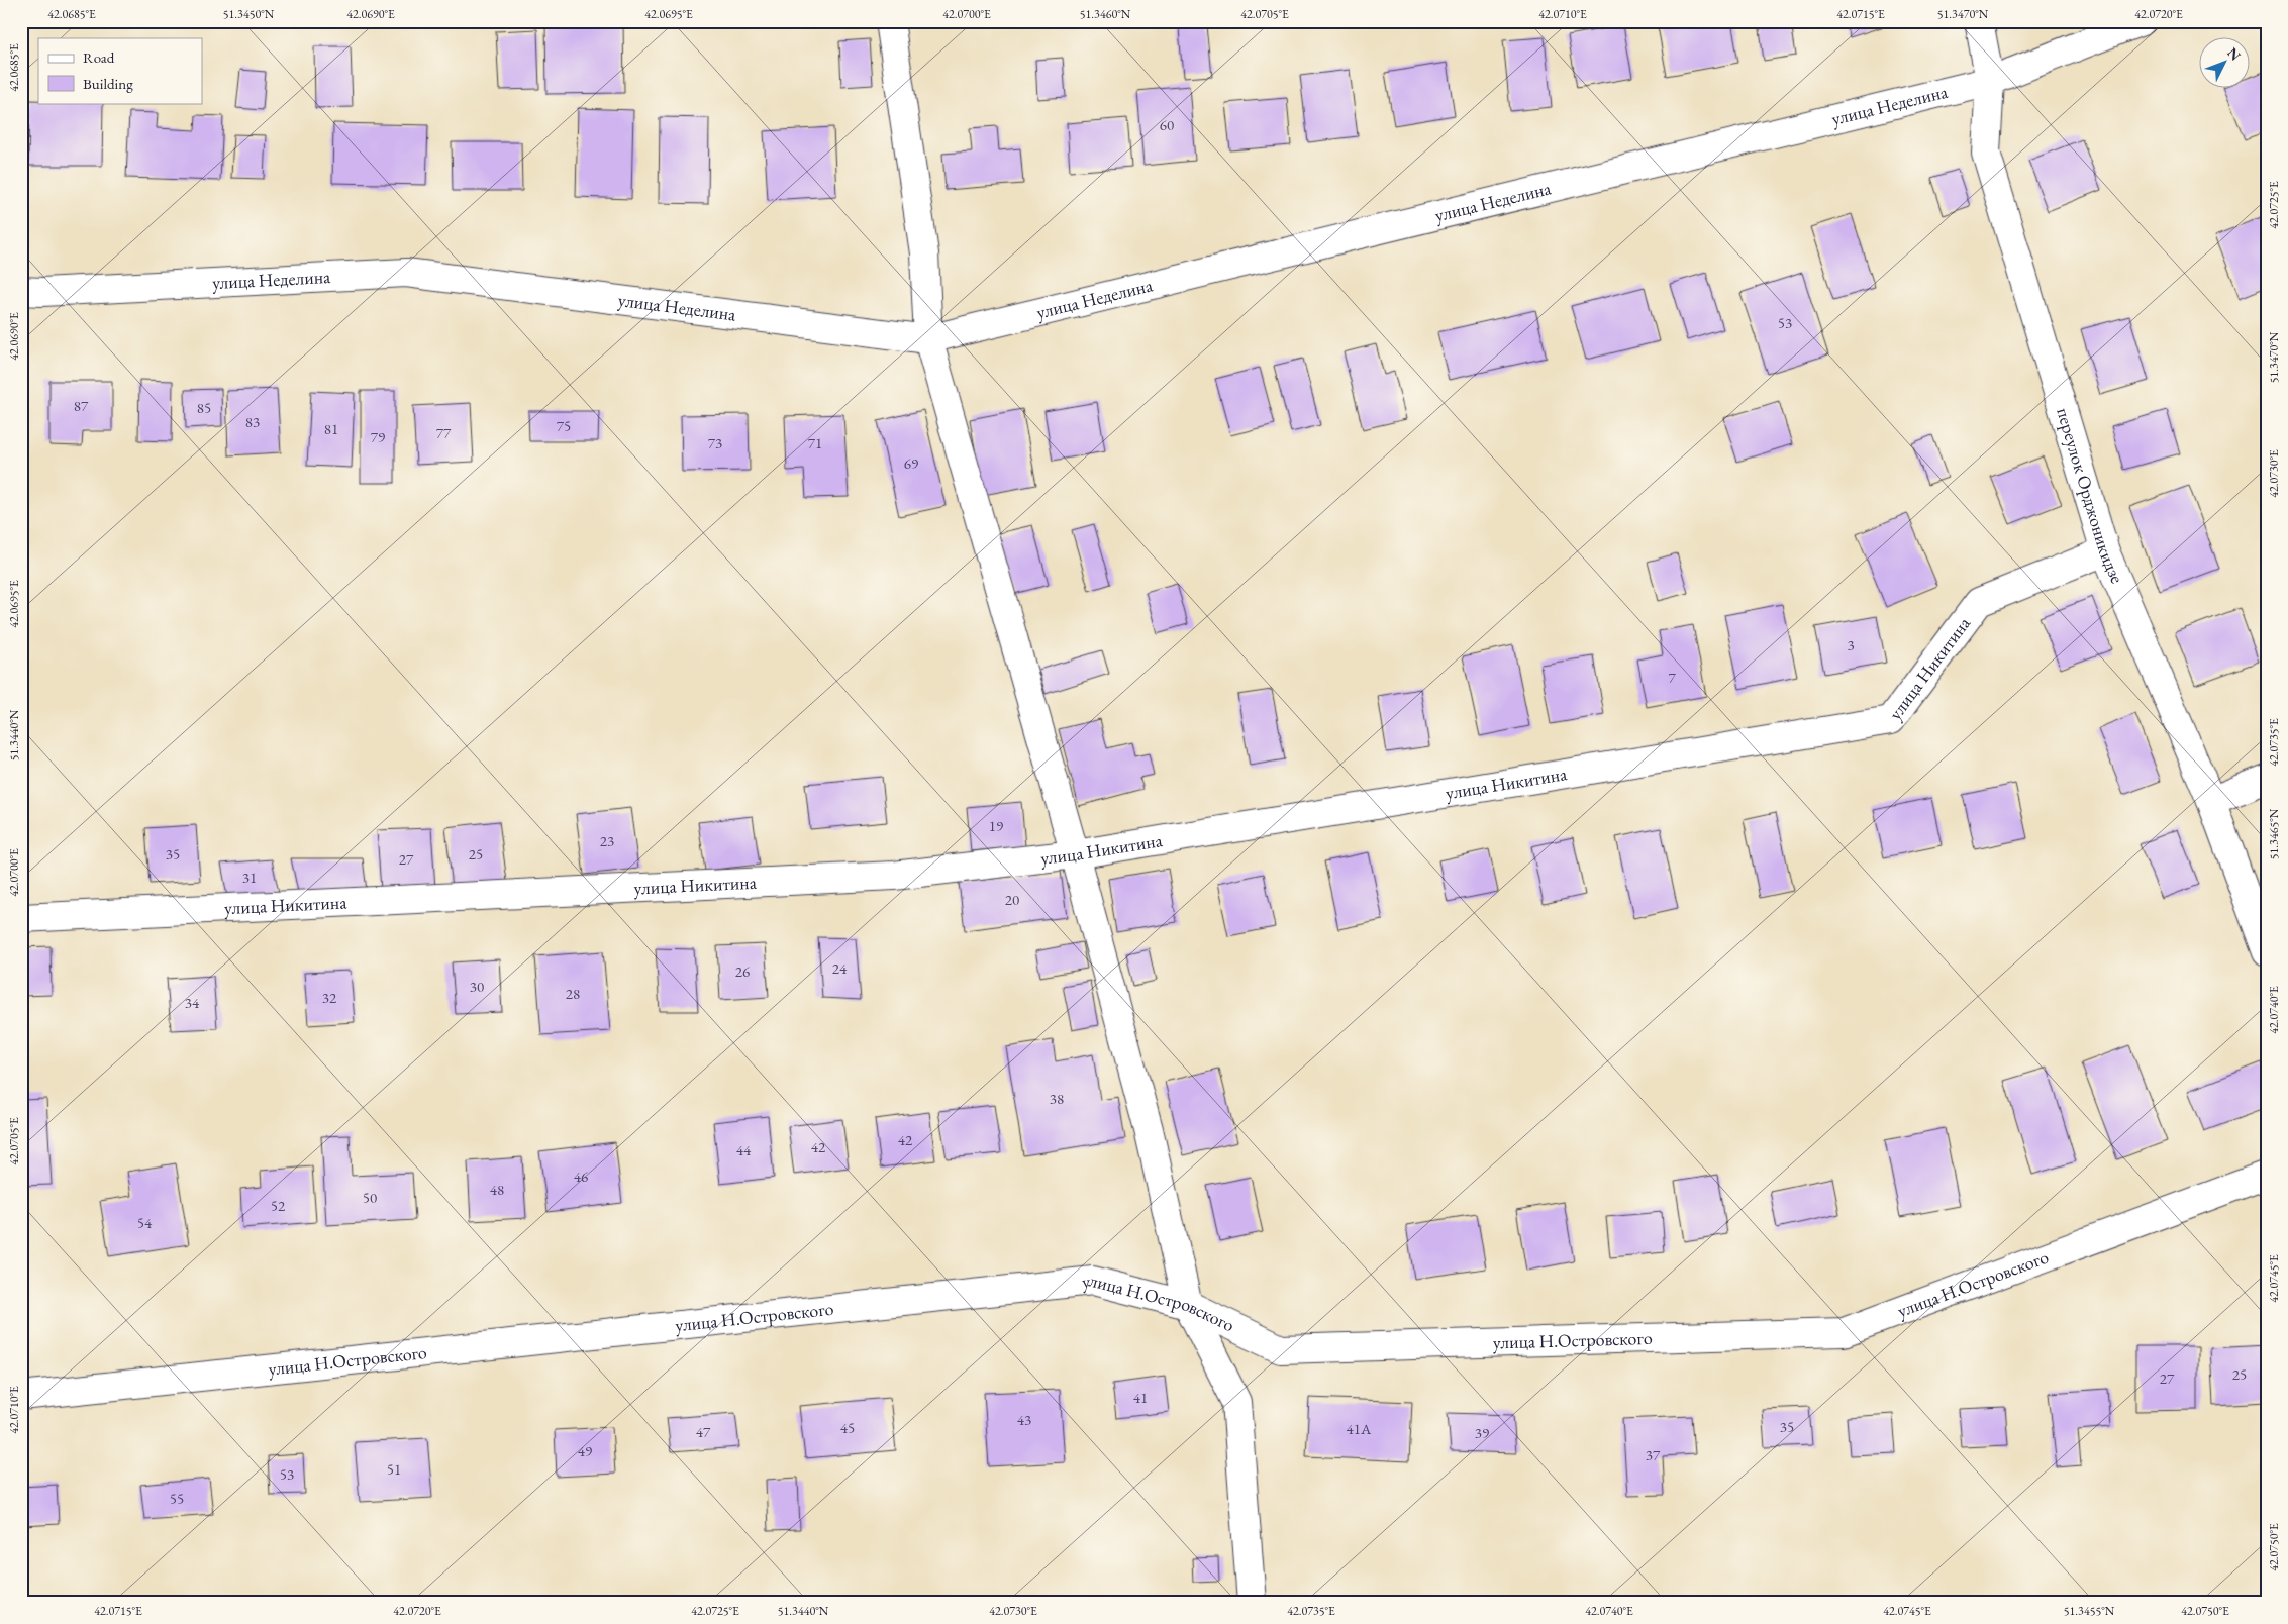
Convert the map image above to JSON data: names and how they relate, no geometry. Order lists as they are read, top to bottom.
{
  "streets": {
    "street": [
      "улица Неделина",
      "переулок Орджоникидзе",
      "улица Никитина",
      "улица Н.Островского"
    ]
  },
  "crossings": [
    ["улица Неделина", "переулок Орджоникидзе"],
    ["переулок Орджоникидзе", "улица Никитина"]
  ],
  "house_numbers": [
    "60",
    "53",
    "87",
    "85",
    "83",
    "75",
    "81",
    "77",
    "79",
    "73",
    "71",
    "69",
    "3",
    "7",
    "19",
    "23",
    "35",
    "25",
    "27",
    "31",
    "20",
    "24",
    "26",
    "30",
    "28",
    "32",
    "34",
    "38",
    "42",
    "42",
    "44",
    "46",
    "48",
    "50",
    "52",
    "54",
    "25",
    "27",
    "41",
    "43",
    "35",
    "45",
    "41А",
    "47",
    "39",
    "49",
    "37",
    "51",
    "53",
    "55"
  ],
  "legend": ["Road", "Building"],
  "north": "top right",
  "coordinates": [
    "42.0685°E",
    "51.3450°N",
    "42.0690°E",
    "42.0695°E",
    "42.0700°E",
    "51.3460°N",
    "42.0705°E",
    "42.0710°E",
    "42.0715°E",
    "51.3470°N",
    "42.0720°E",
    "42.0725°E",
    "42.0730°E",
    "51.3440°N",
    "42.0735°E",
    "51.3465°N",
    "42.0740°E",
    "42.0745°E",
    "42.0750°E",
    "51.3455°N"
  ]
}
